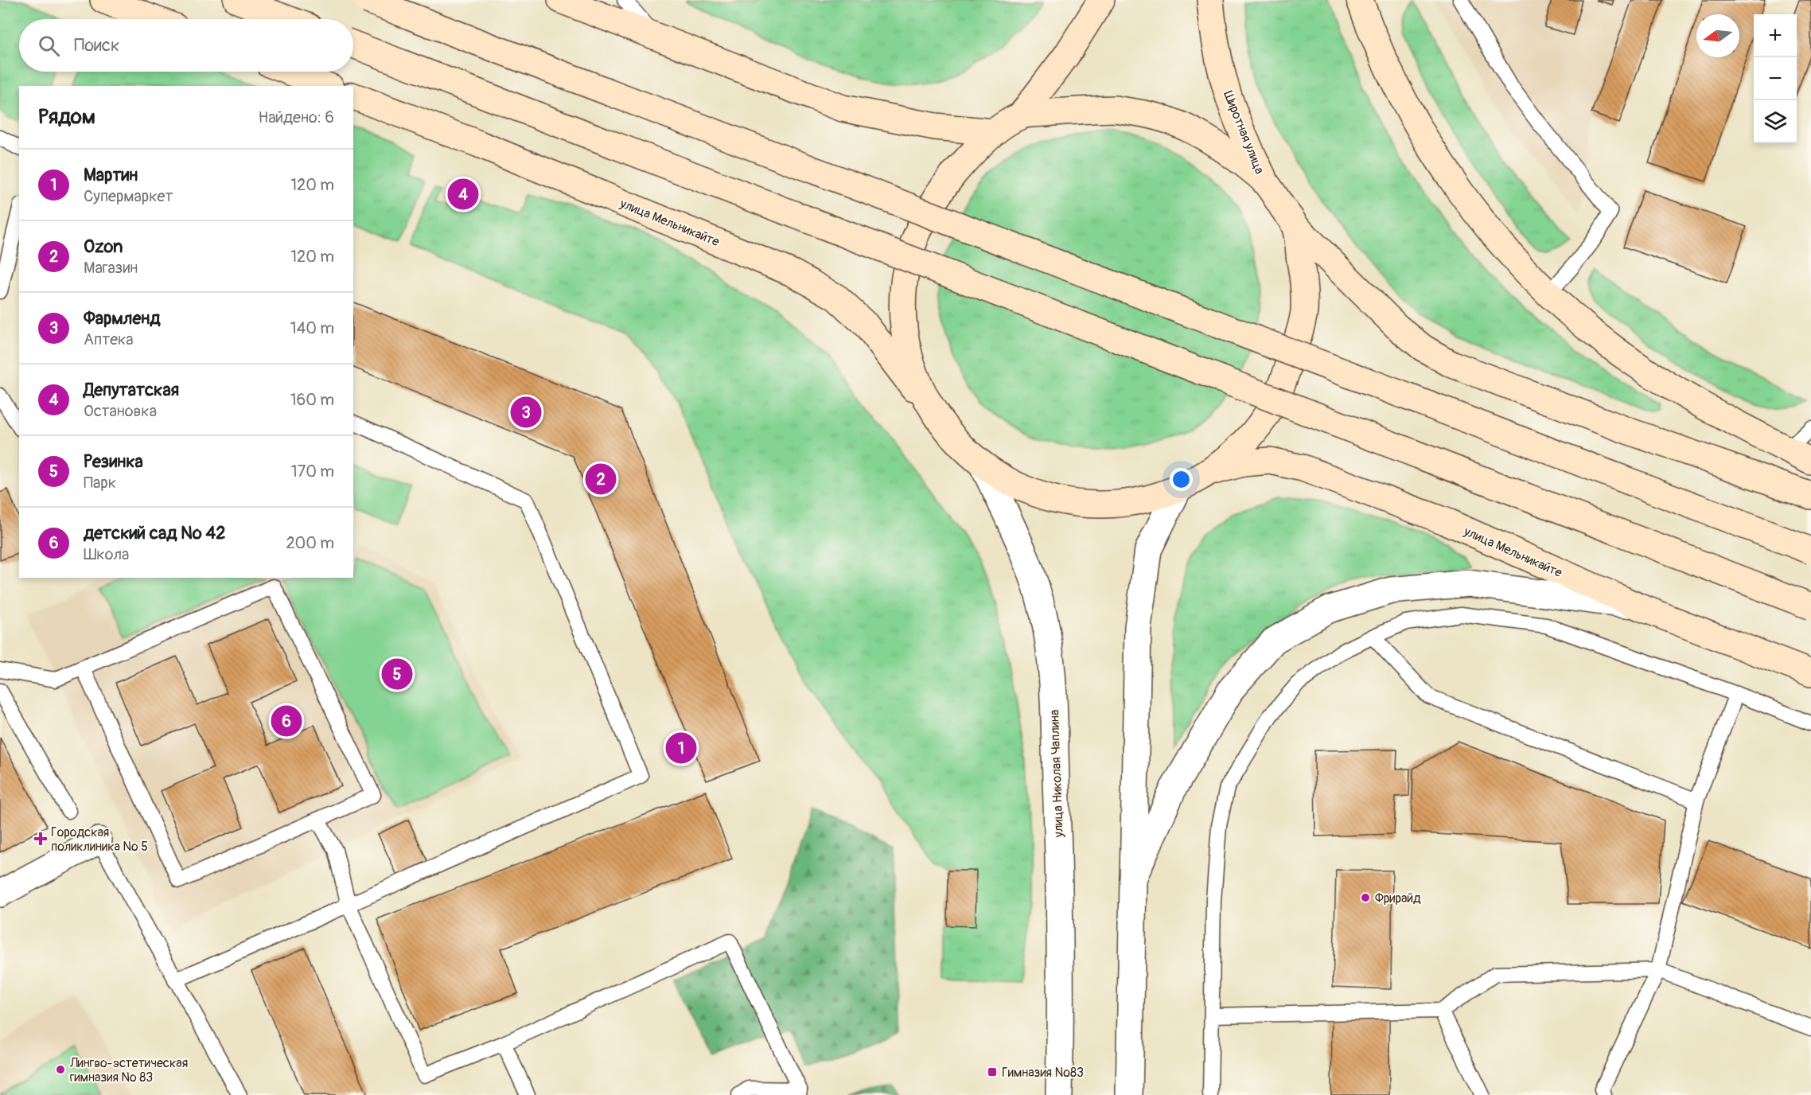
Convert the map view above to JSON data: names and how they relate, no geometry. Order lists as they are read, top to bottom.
{
  "streets": {
    "main road": ["Широтная улица", "улица Мельникайте"],
    "street": ["улица Николая Чаплина"]
  },
  "places": {
    "health": ["Городская поликлиника № 5"],
    "other": ["Фрирайд", "Лингво-эстетическая гимназия № 83"],
    "transit": ["Гимназия №83"]
  },
  "north": "left",
  "page": {
    "map_buttons": ["+", "−"],
    "search": "Поиск",
    "heading": ["Рядом", "Найдено: 6"],
    "list": [
      {
        "mark": "1",
        "name": "Мартин",
        "note": "Супермаркет",
        "value": "120 m"
      },
      {
        "mark": "2",
        "name": "Ozon",
        "note": "Магазин",
        "value": "120 m"
      },
      {
        "mark": "3",
        "name": "Фармленд",
        "note": "Аптека",
        "value": "140 m"
      },
      {
        "mark": "4",
        "name": "Депутатская",
        "note": "Остановка",
        "value": "160 m"
      },
      {
        "mark": "5",
        "name": "Резинка",
        "note": "Парк",
        "value": "170 m"
      },
      {
        "mark": "6",
        "name": "детский сад № 42",
        "note": "Школа",
        "value": "200 m"
      }
    ],
    "pins": [
      "4",
      "3",
      "2",
      "5",
      "6",
      "1"
    ]
  }
}
